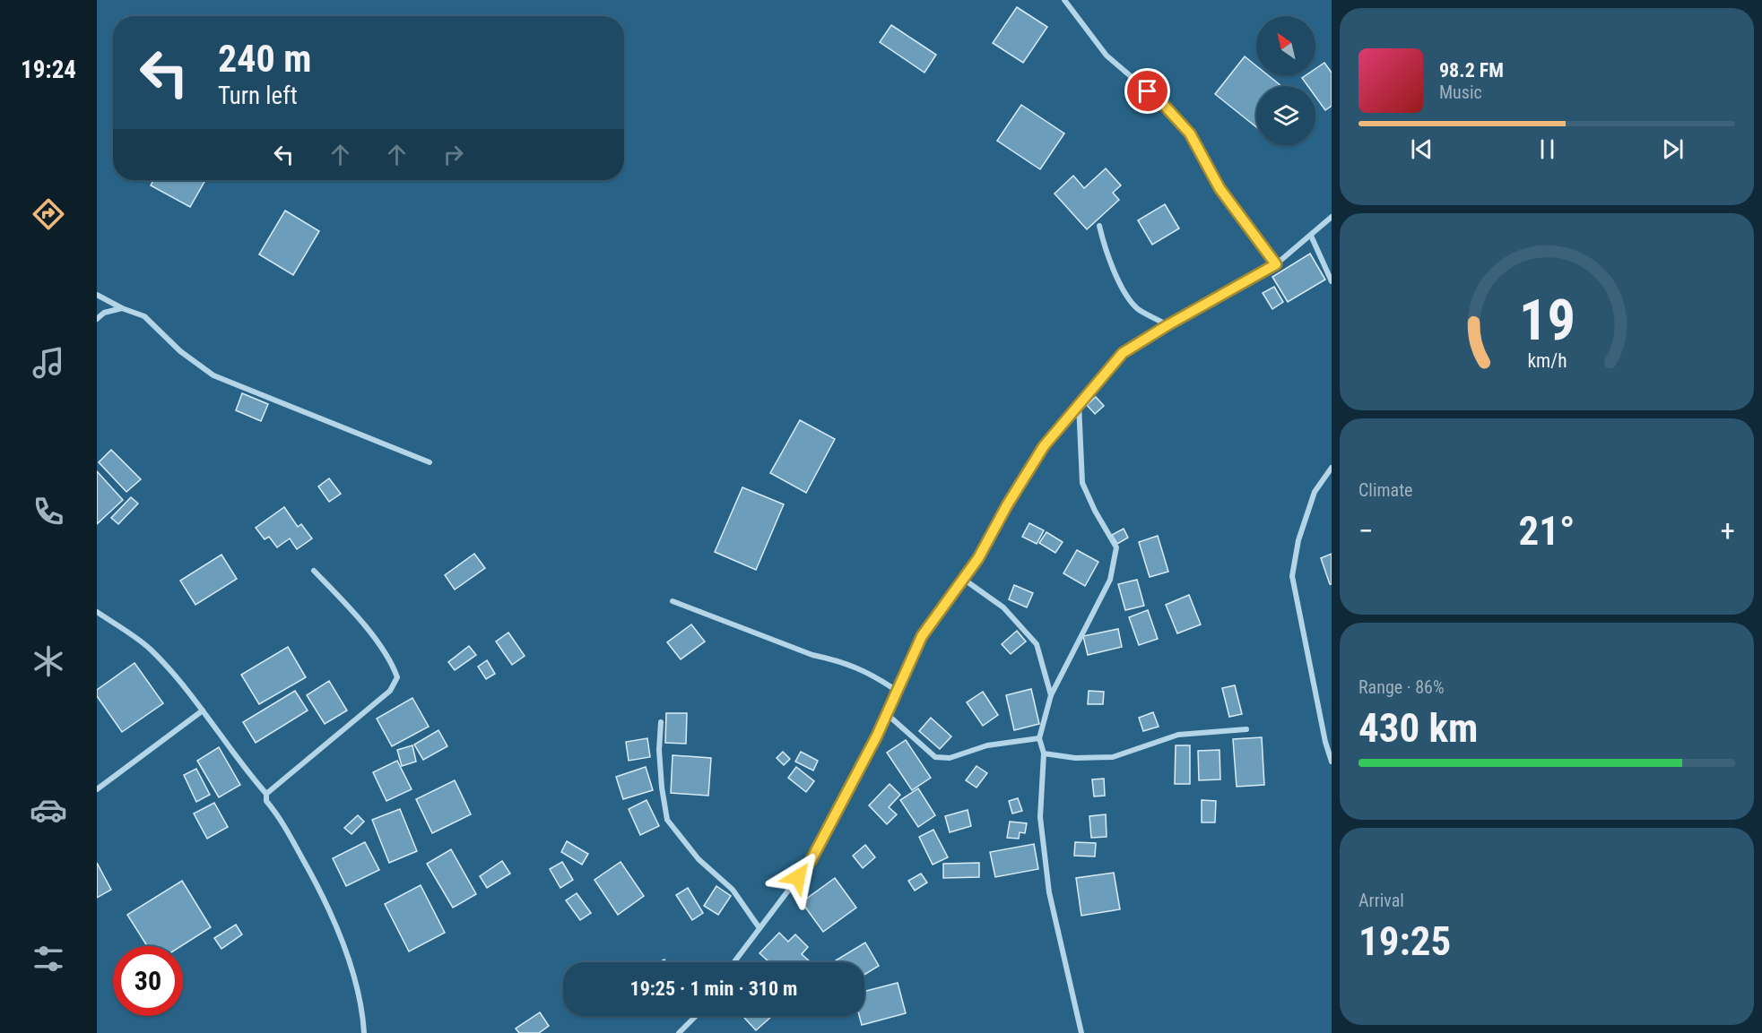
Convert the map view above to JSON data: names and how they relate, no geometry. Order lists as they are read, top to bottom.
{
  "north": "top left",
  "page": {
    "tabs": "19:24",
    "turn": ["240 m", "Turn left"],
    "song": ["98.2 FM", "Music"],
    "tile": [
      "Climate",
      ["Range · 86%", "430 km"],
      ["Arrival", "19:25"]
    ],
    "heat": ["−", "21°", "+"],
    "limit": "30",
    "trip": "19:25 · 1 min · 310 m",
    "gauge": ["19", "km/h"]
  }
}
